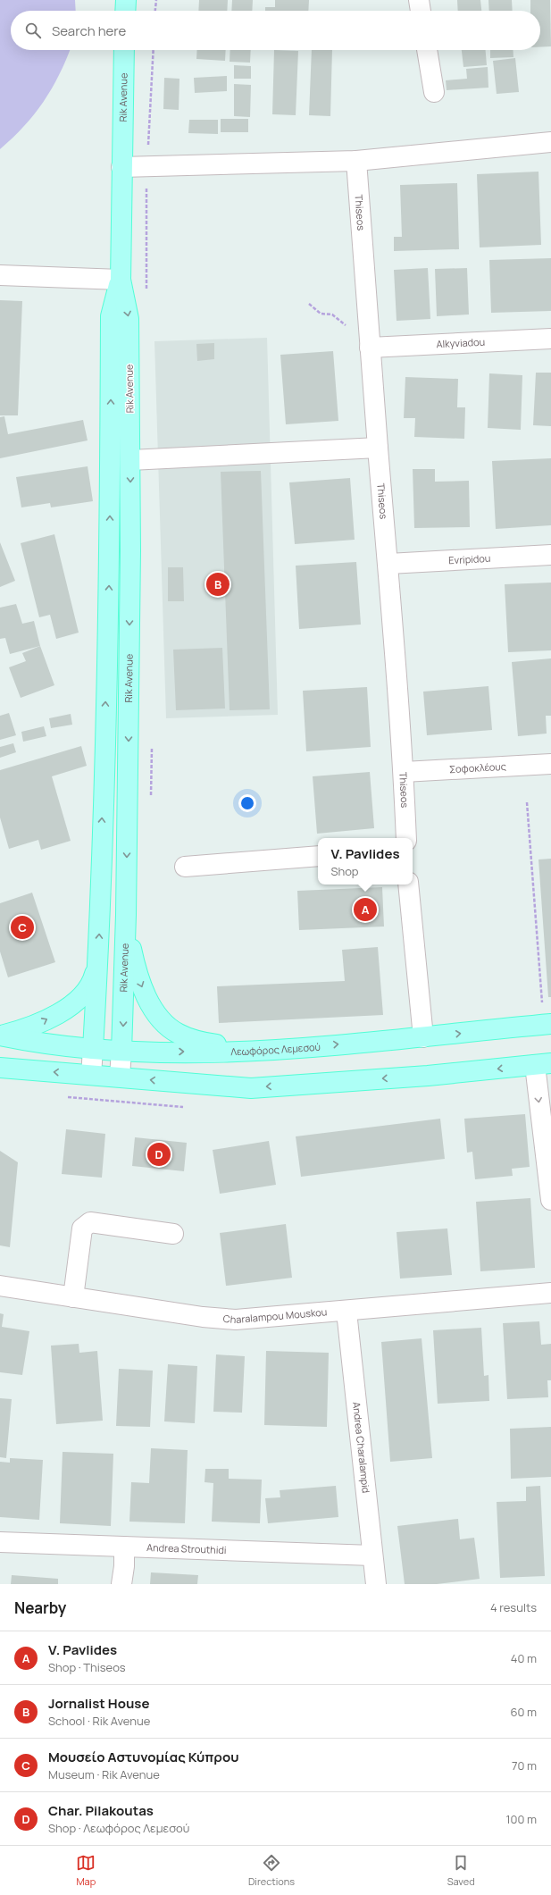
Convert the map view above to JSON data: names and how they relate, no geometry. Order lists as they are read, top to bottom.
{
  "streets": {
    "main road": ["Rik Avenue", "Λεωφόρος Λεμεσού"],
    "street": [
      "Thiseos",
      "Alkyviadou",
      "Evripidou",
      "Σοφοκλέους",
      "Charalampou Mouskou",
      "Andrea Charalampid",
      "Andrea Strouthidi"
    ]
  },
  "crossings": [
    ["Rik Avenue", "Λεωφόρος Λεμεσού"],
    ["Thiseos", "Alkyviadou"],
    ["Thiseos", "Evripidou"],
    ["Thiseos", "Σοφοκλέους"],
    ["Charalampou Mouskou", "Andrea Charalampid"],
    ["Andrea Charalampid", "Andrea Strouthidi"]
  ],
  "page": {
    "search": "Search here",
    "pins": [
      "B",
      "A",
      "C",
      "D"
    ],
    "popup": ["V. Pavlides", "Shop"],
    "heading": ["Nearby", "4 results"],
    "list": [
      {
        "mark": "A",
        "name": "V. Pavlides",
        "note": "Shop · Thiseos",
        "value": "40 m"
      },
      {
        "mark": "B",
        "name": "Jornalist House",
        "note": "School · Rik Avenue",
        "value": "60 m"
      },
      {
        "mark": "C",
        "name": "Μουσείο Αστυνομίας Κύπρου",
        "note": "Museum · Rik Avenue",
        "value": "70 m"
      },
      {
        "mark": "D",
        "name": "Char. Pilakoutas",
        "note": "Shop · Λεωφόρος Λεμεσού",
        "value": "100 m"
      }
    ],
    "nav": ["Map", "Directions", "Saved"]
  }
}
